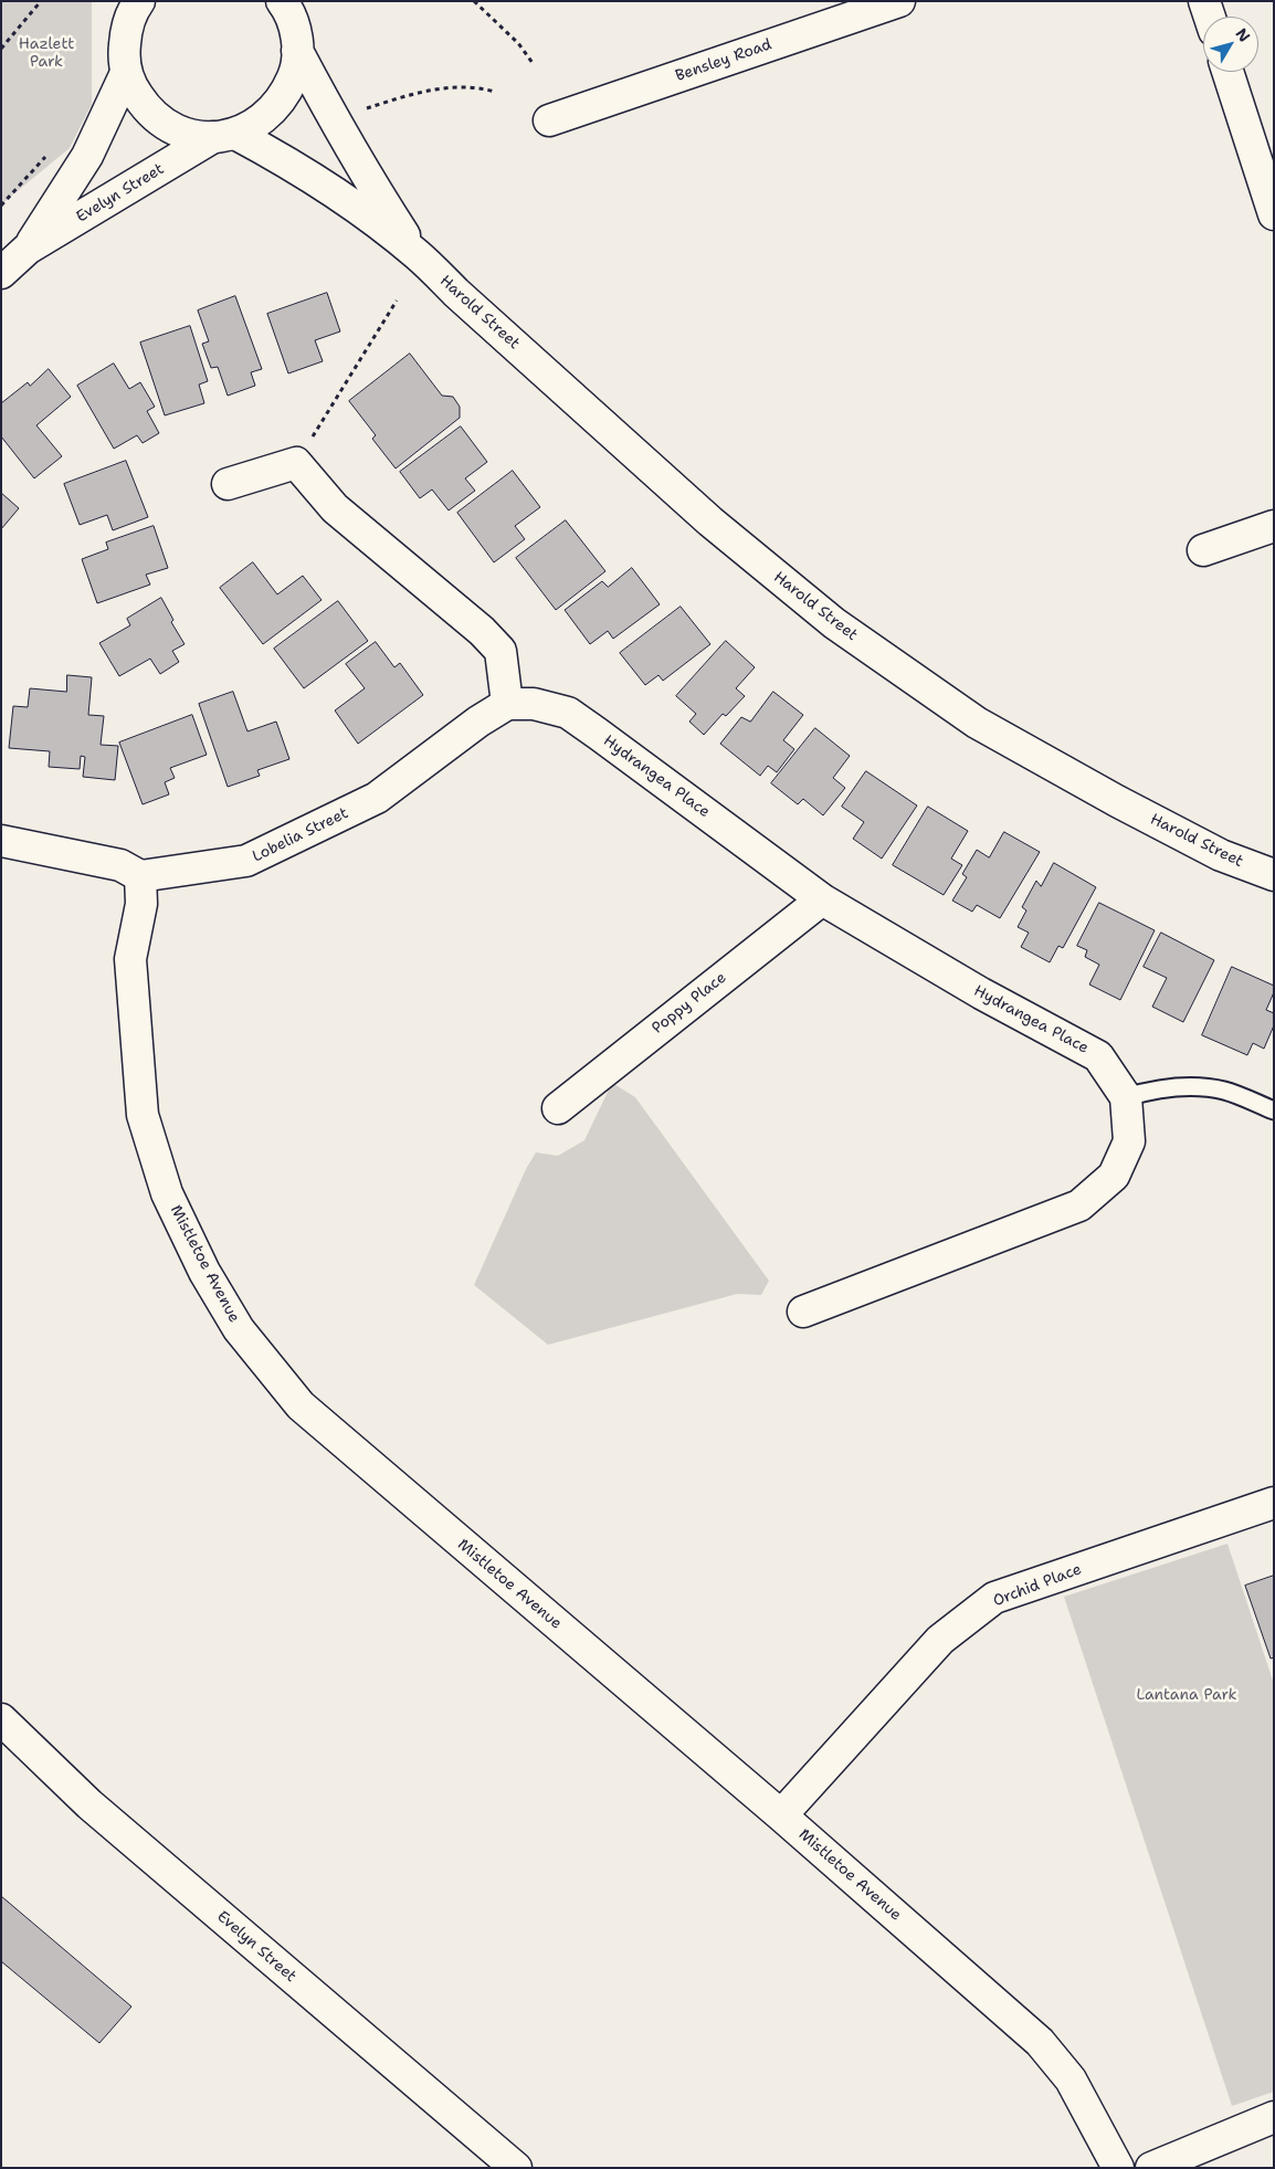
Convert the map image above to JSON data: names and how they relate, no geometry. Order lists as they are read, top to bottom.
{
  "streets": {
    "street": [
      "Bensley Road",
      "Evelyn Street",
      "Harold Street",
      "Hydrangea Place",
      "Lobelia Street",
      "Poppy Place",
      "Mistletoe Avenue",
      "Orchid Place"
    ]
  },
  "crossings": [
    ["Evelyn Street", "Harold Street"],
    ["Hydrangea Place", "Lobelia Street"],
    ["Hydrangea Place", "Poppy Place"],
    ["Lobelia Street", "Mistletoe Avenue"],
    ["Mistletoe Avenue", "Orchid Place"]
  ],
  "parks": ["Hazlett Park", "Lantana Park"],
  "north": "top right"
}
